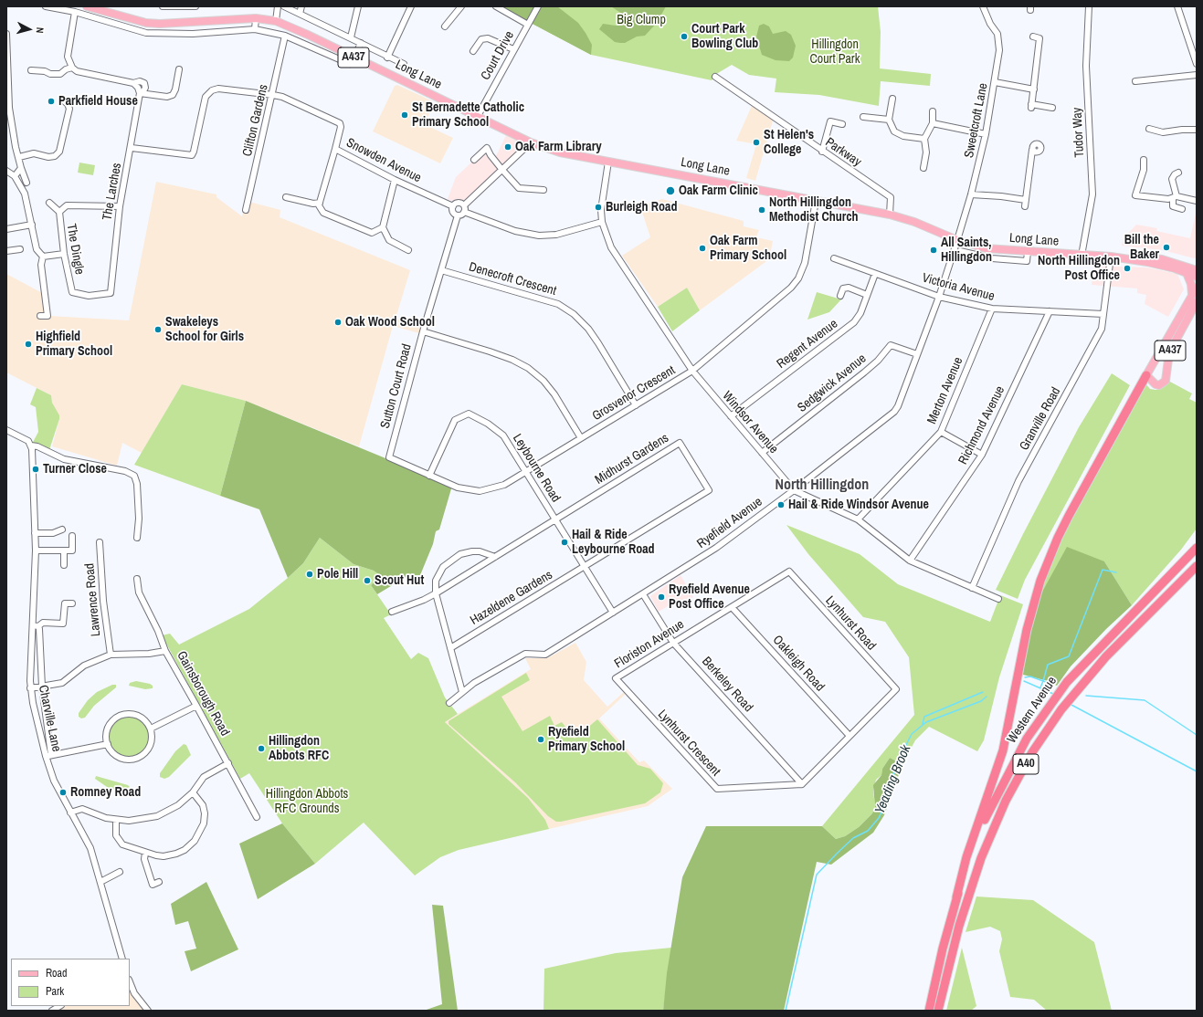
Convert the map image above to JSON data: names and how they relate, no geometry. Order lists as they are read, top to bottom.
{
  "streets": {
    "highway": ["Western Avenue", "A40"],
    "main road": ["A437", "Long Lane"],
    "street": [
      "Court Drive",
      "Clifton Gardens",
      "Sweetcroft Lane",
      "Tudor Way",
      "Parkway",
      "Snowden Avenue",
      "The Larches",
      "The Dingle",
      "Denecroft Crescent",
      "Victoria Avenue",
      "Regent Avenue",
      "Sedgwick Avenue",
      "Sutton Court Road",
      "Merton Avenue",
      "Grosvenor Crescent",
      "Granville Road",
      "Windsor Avenue",
      "Richmond Avenue",
      "Midhurst Gardens",
      "Leybourne Road",
      "Ryefield Avenue",
      "Hazeldene Gardens",
      "Lawrence Road",
      "Lynhurst Road",
      "Floriston Avenue",
      "Oakleigh Road",
      "Berkeley Road",
      "Gainsborough Road",
      "Charville Lane",
      "Lynhurst Crescent"
    ]
  },
  "crossings": [
    ["Court Drive", "Long Lane"],
    ["Long Lane", "Sweetcroft Lane"],
    ["Long Lane", "Tudor Way"],
    ["Long Lane", "Parkway"],
    ["Long Lane", "Grosvenor Crescent"],
    ["Long Lane", "Granville Road"],
    ["Long Lane", "Windsor Avenue"],
    ["Long Lane", "Ryefield Avenue"],
    ["Clifton Gardens", "Snowden Avenue"],
    ["Sweetcroft Lane", "Ryefield Avenue"],
    ["Snowden Avenue", "Sutton Court Road"],
    ["The Larches", "The Dingle"],
    ["Denecroft Crescent", "Sutton Court Road"],
    ["Denecroft Crescent", "Grosvenor Crescent"],
    ["Victoria Avenue", "Regent Avenue"],
    ["Victoria Avenue", "Merton Avenue"],
    ["Victoria Avenue", "Granville Road"],
    ["Victoria Avenue", "Richmond Avenue"],
    ["Victoria Avenue", "Ryefield Avenue"],
    ["Regent Avenue", "Windsor Avenue"],
    ["Sedgwick Avenue", "Windsor Avenue"],
    ["Sedgwick Avenue", "Ryefield Avenue"],
    ["Sutton Court Road", "Grosvenor Crescent"],
    ["Merton Avenue", "Windsor Avenue"],
    ["Grosvenor Crescent", "Windsor Avenue"],
    ["Grosvenor Crescent", "Leybourne Road"],
    ["Granville Road", "Windsor Avenue"],
    ["Windsor Avenue", "Richmond Avenue"],
    ["Windsor Avenue", "Ryefield Avenue"],
    ["Midhurst Gardens", "Leybourne Road"],
    ["Midhurst Gardens", "Hazeldene Gardens"],
    ["Leybourne Road", "Ryefield Avenue"],
    ["Leybourne Road", "Hazeldene Gardens"],
    ["Ryefield Avenue", "Berkeley Road"],
    ["Lynhurst Road", "Floriston Avenue"],
    ["Lynhurst Road", "Oakleigh Road"],
    ["Floriston Avenue", "Oakleigh Road"],
    ["Floriston Avenue", "Berkeley Road"],
    ["Floriston Avenue", "Lynhurst Crescent"],
    ["Berkeley Road", "Lynhurst Crescent"]
  ],
  "districts": ["North Hillingdon"],
  "water": ["Yeading Brook"],
  "parks": ["Big Clump", "Hillingdon Court Park", "Hillingdon Abbots RFC Grounds"],
  "places": [
    "Court Park Bowling Club",
    "Parkfield House",
    "St Bernadette Catholic Primary School",
    "St Helen's College",
    "Oak Farm Library",
    "Oak Farm Clinic",
    "Burleigh Road",
    "North Hillingdon Methodist Church",
    "Bill the Baker",
    "Oak Farm Primary School",
    "All Saints, Hillingdon",
    "North Hillingdon Post Office",
    "Oak Wood School",
    "Swakeleys School for Girls",
    "Highfield Primary School",
    "Turner Close",
    "Hail & Ride Windsor Avenue",
    "Hail & Ride Leybourne Road",
    "Pole Hill",
    "Scout Hut",
    "Ryefield Avenue Post Office",
    "Ryefield Primary School",
    "Hillingdon Abbots RFC",
    "Romney Road"
  ],
  "legend": ["Road", "Park"],
  "north": "right"
}
